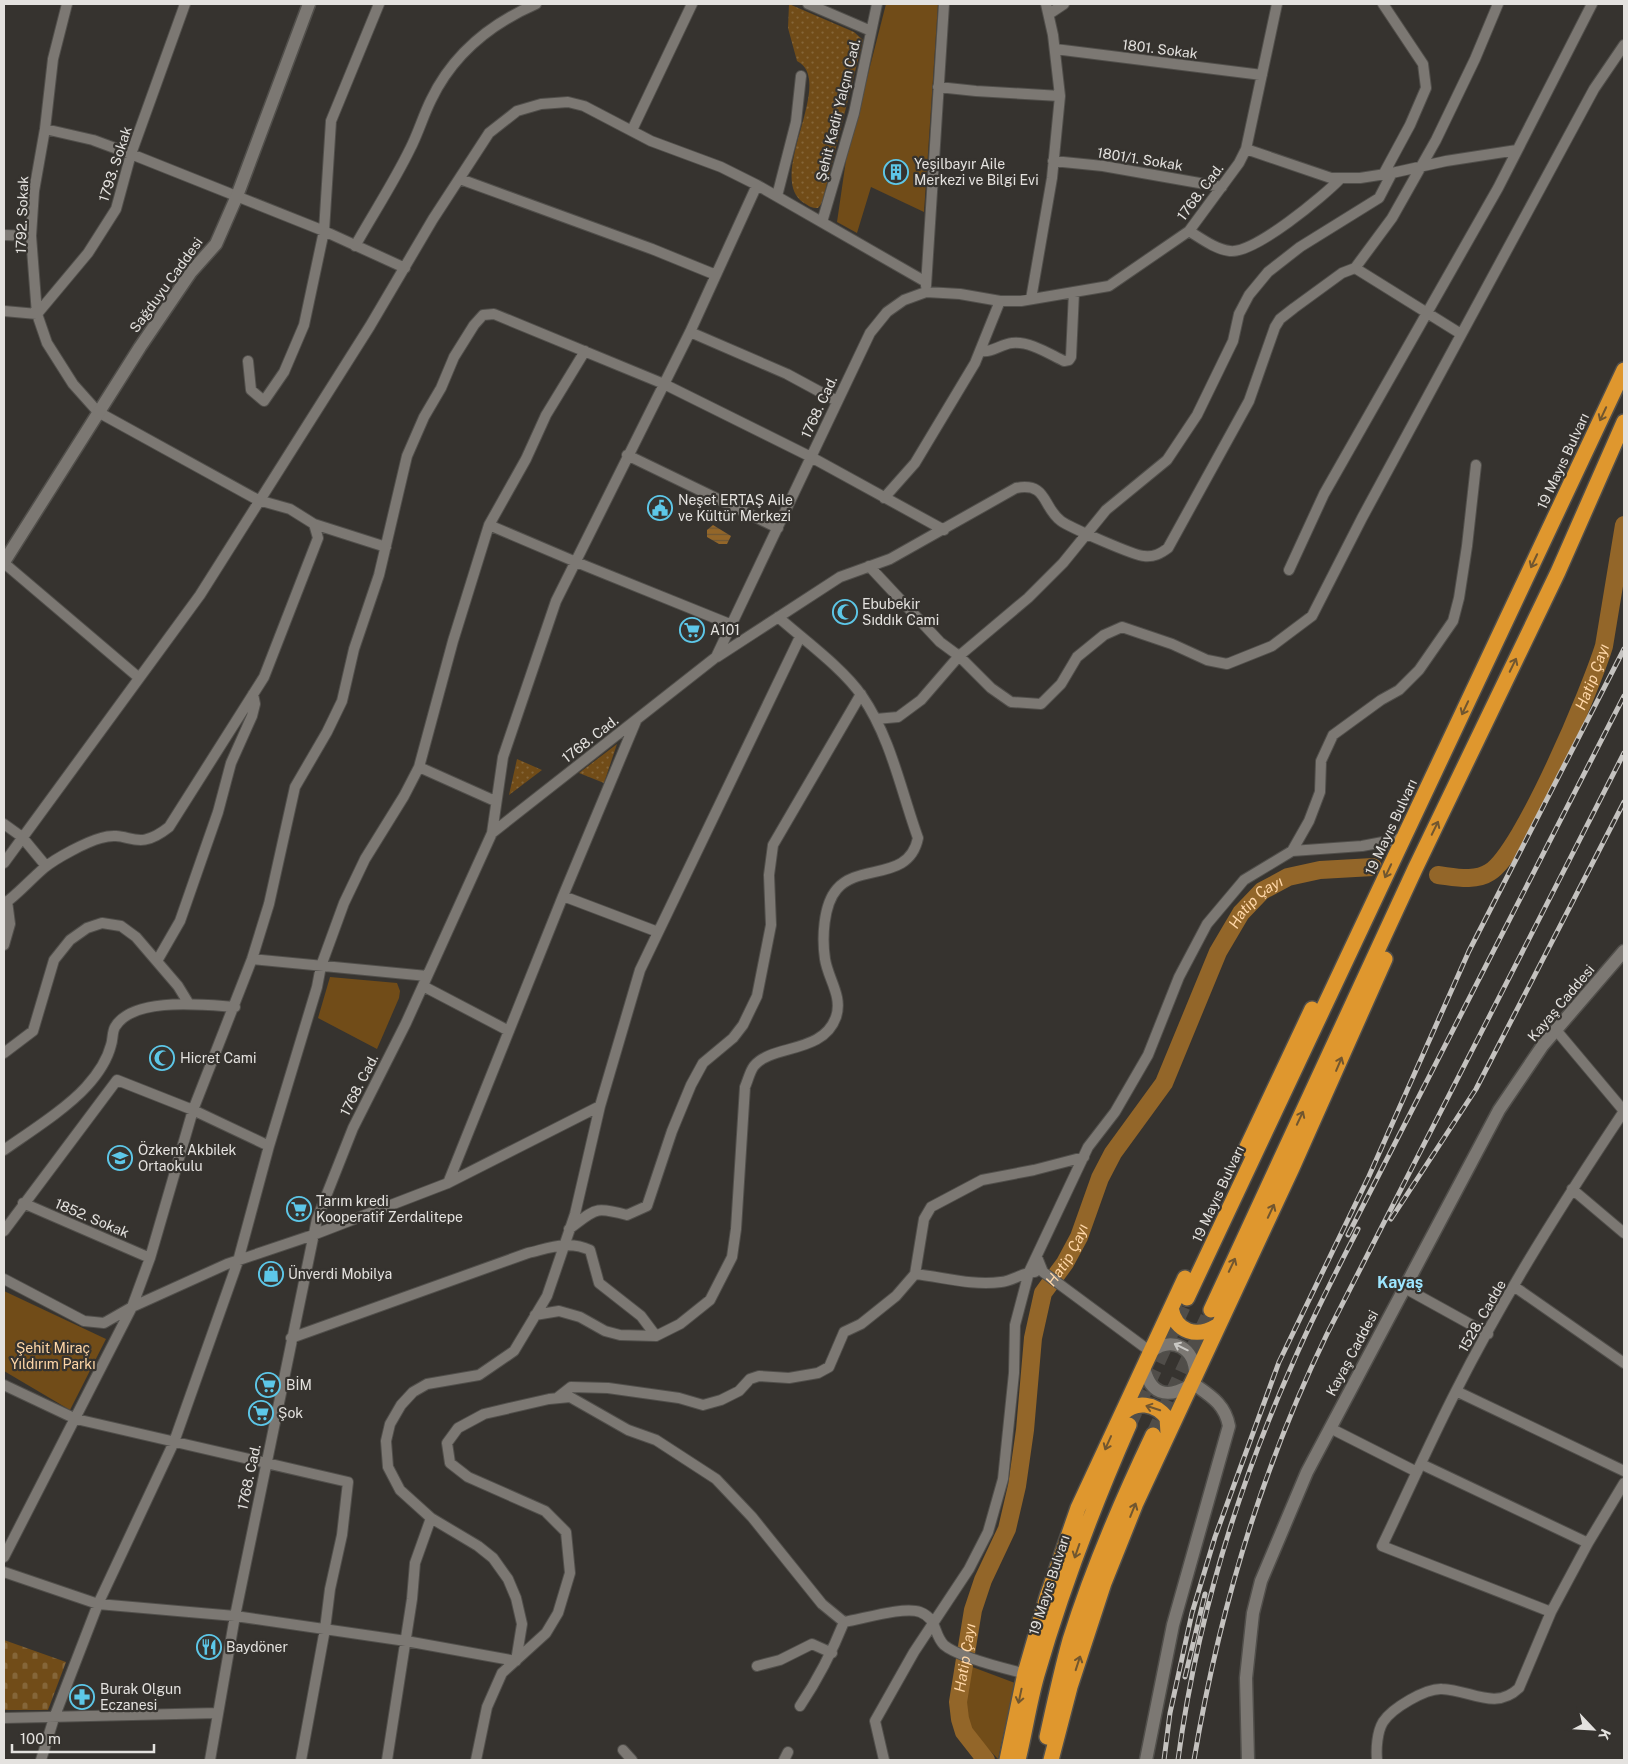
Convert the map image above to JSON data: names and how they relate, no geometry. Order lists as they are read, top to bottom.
{
  "streets": {
    "highway": ["19 Mayıs Bulvarı"],
    "street": [
      "1801. Sokak",
      "Şehit Kadir Yalçın Cad.",
      "1801/1. Sokak",
      "1793. Sokak",
      "1768. Cad.",
      "1792. Sokak",
      "Sağduyu Caddesi",
      "Kayaş Caddesi",
      "1852. Sokak",
      "1528. Cadde"
    ]
  },
  "crossings": [
    ["1801. Sokak", "1768. Cad."],
    ["1801/1. Sokak", "1768. Cad."],
    ["1793. Sokak", "1792. Sokak"],
    ["1792. Sokak", "Sağduyu Caddesi"]
  ],
  "districts": ["Kayaş"],
  "water": ["Hatip Çayı"],
  "parks": ["Şehit Miraç Yıldırım Parkı"],
  "places": {
    "building": ["Yeşilbayır Aile Merkezi ve Bilgi Evi"],
    "public building": ["Neşet ERTAŞ Aile ve Kültür Merkezi"],
    "mosque": ["Ebubekir Sıddık Cami", "Hicret Cami"],
    "supermarket": [
      "A101",
      "Tarım kredi Kooperatif Zerdalitepe",
      "BİM",
      "Şok"
    ],
    "school or university": ["Özkent Akbilek Ortaokulu"],
    "shop": ["Ünverdi Mobilya"],
    "restaurant": ["Baydöner"],
    "pharmacy": ["Burak Olgun Eczanesi"]
  },
  "scale_bar": "100 m",
  "north": "bottom right"
}
